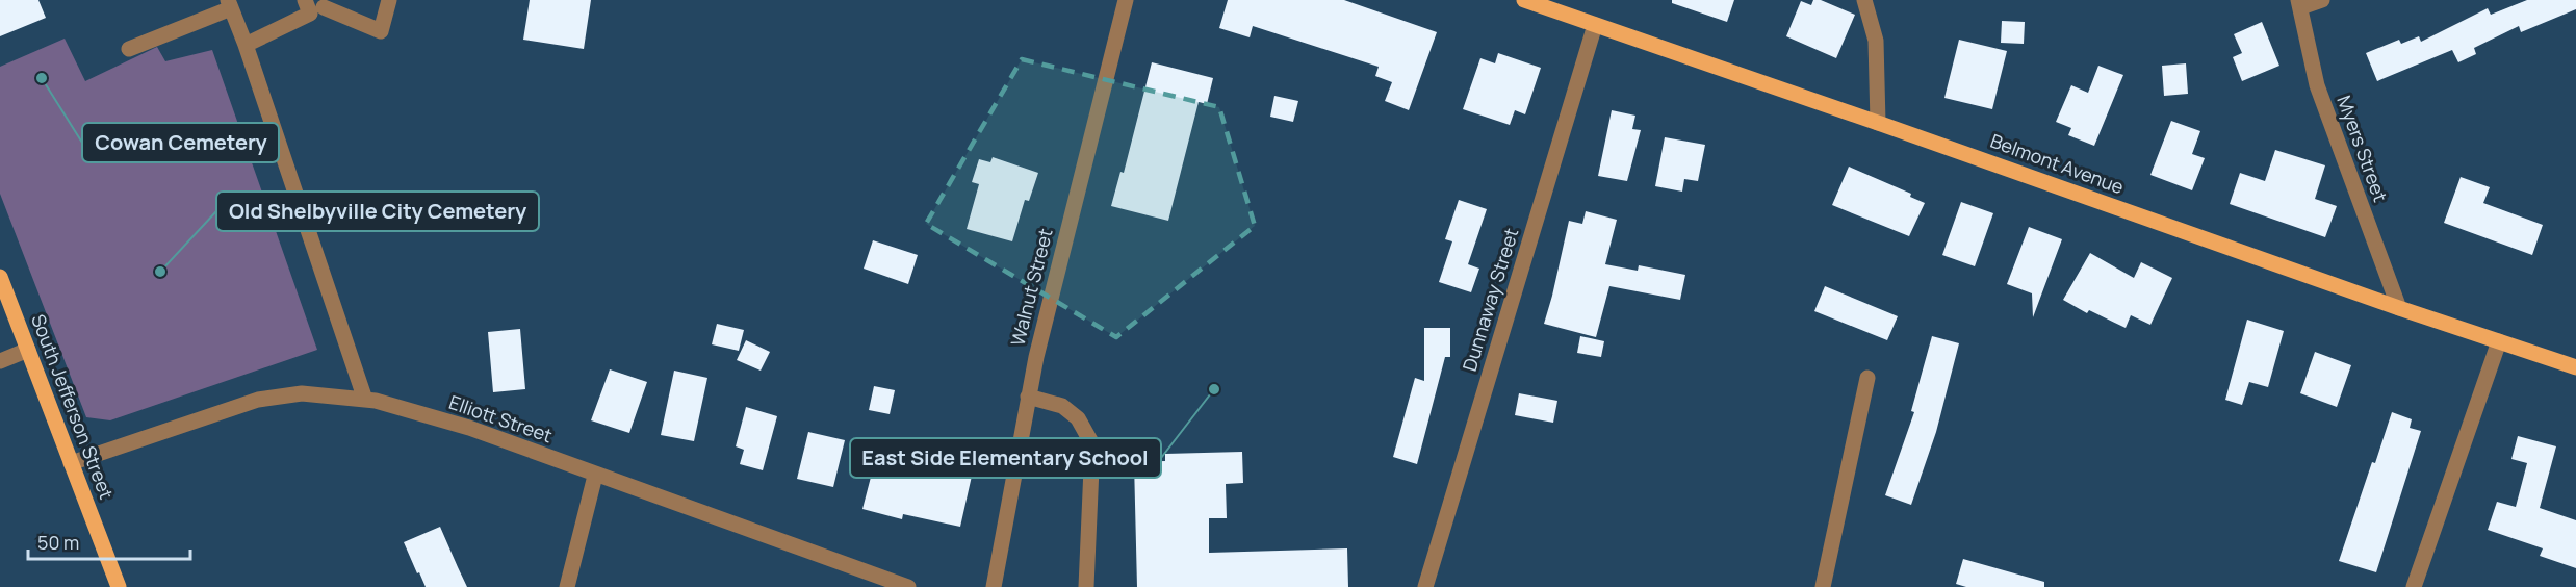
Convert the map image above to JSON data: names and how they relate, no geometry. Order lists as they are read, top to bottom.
{
  "streets": {
    "main road": ["Belmont Avenue", "South Jefferson Street"],
    "street": [
      "Myers Street",
      "Walnut Street",
      "Dunnaway Street",
      "Elliott Street"
    ]
  },
  "crossings": [
    ["Myers Street", "Belmont Avenue"],
    ["Belmont Avenue", "Dunnaway Street"],
    ["South Jefferson Street", "Elliott Street"]
  ],
  "places": ["Cowan Cemetery", "Old Shelbyville City Cemetery", "East Side Elementary School"],
  "scale_bar": "50 m"
}
